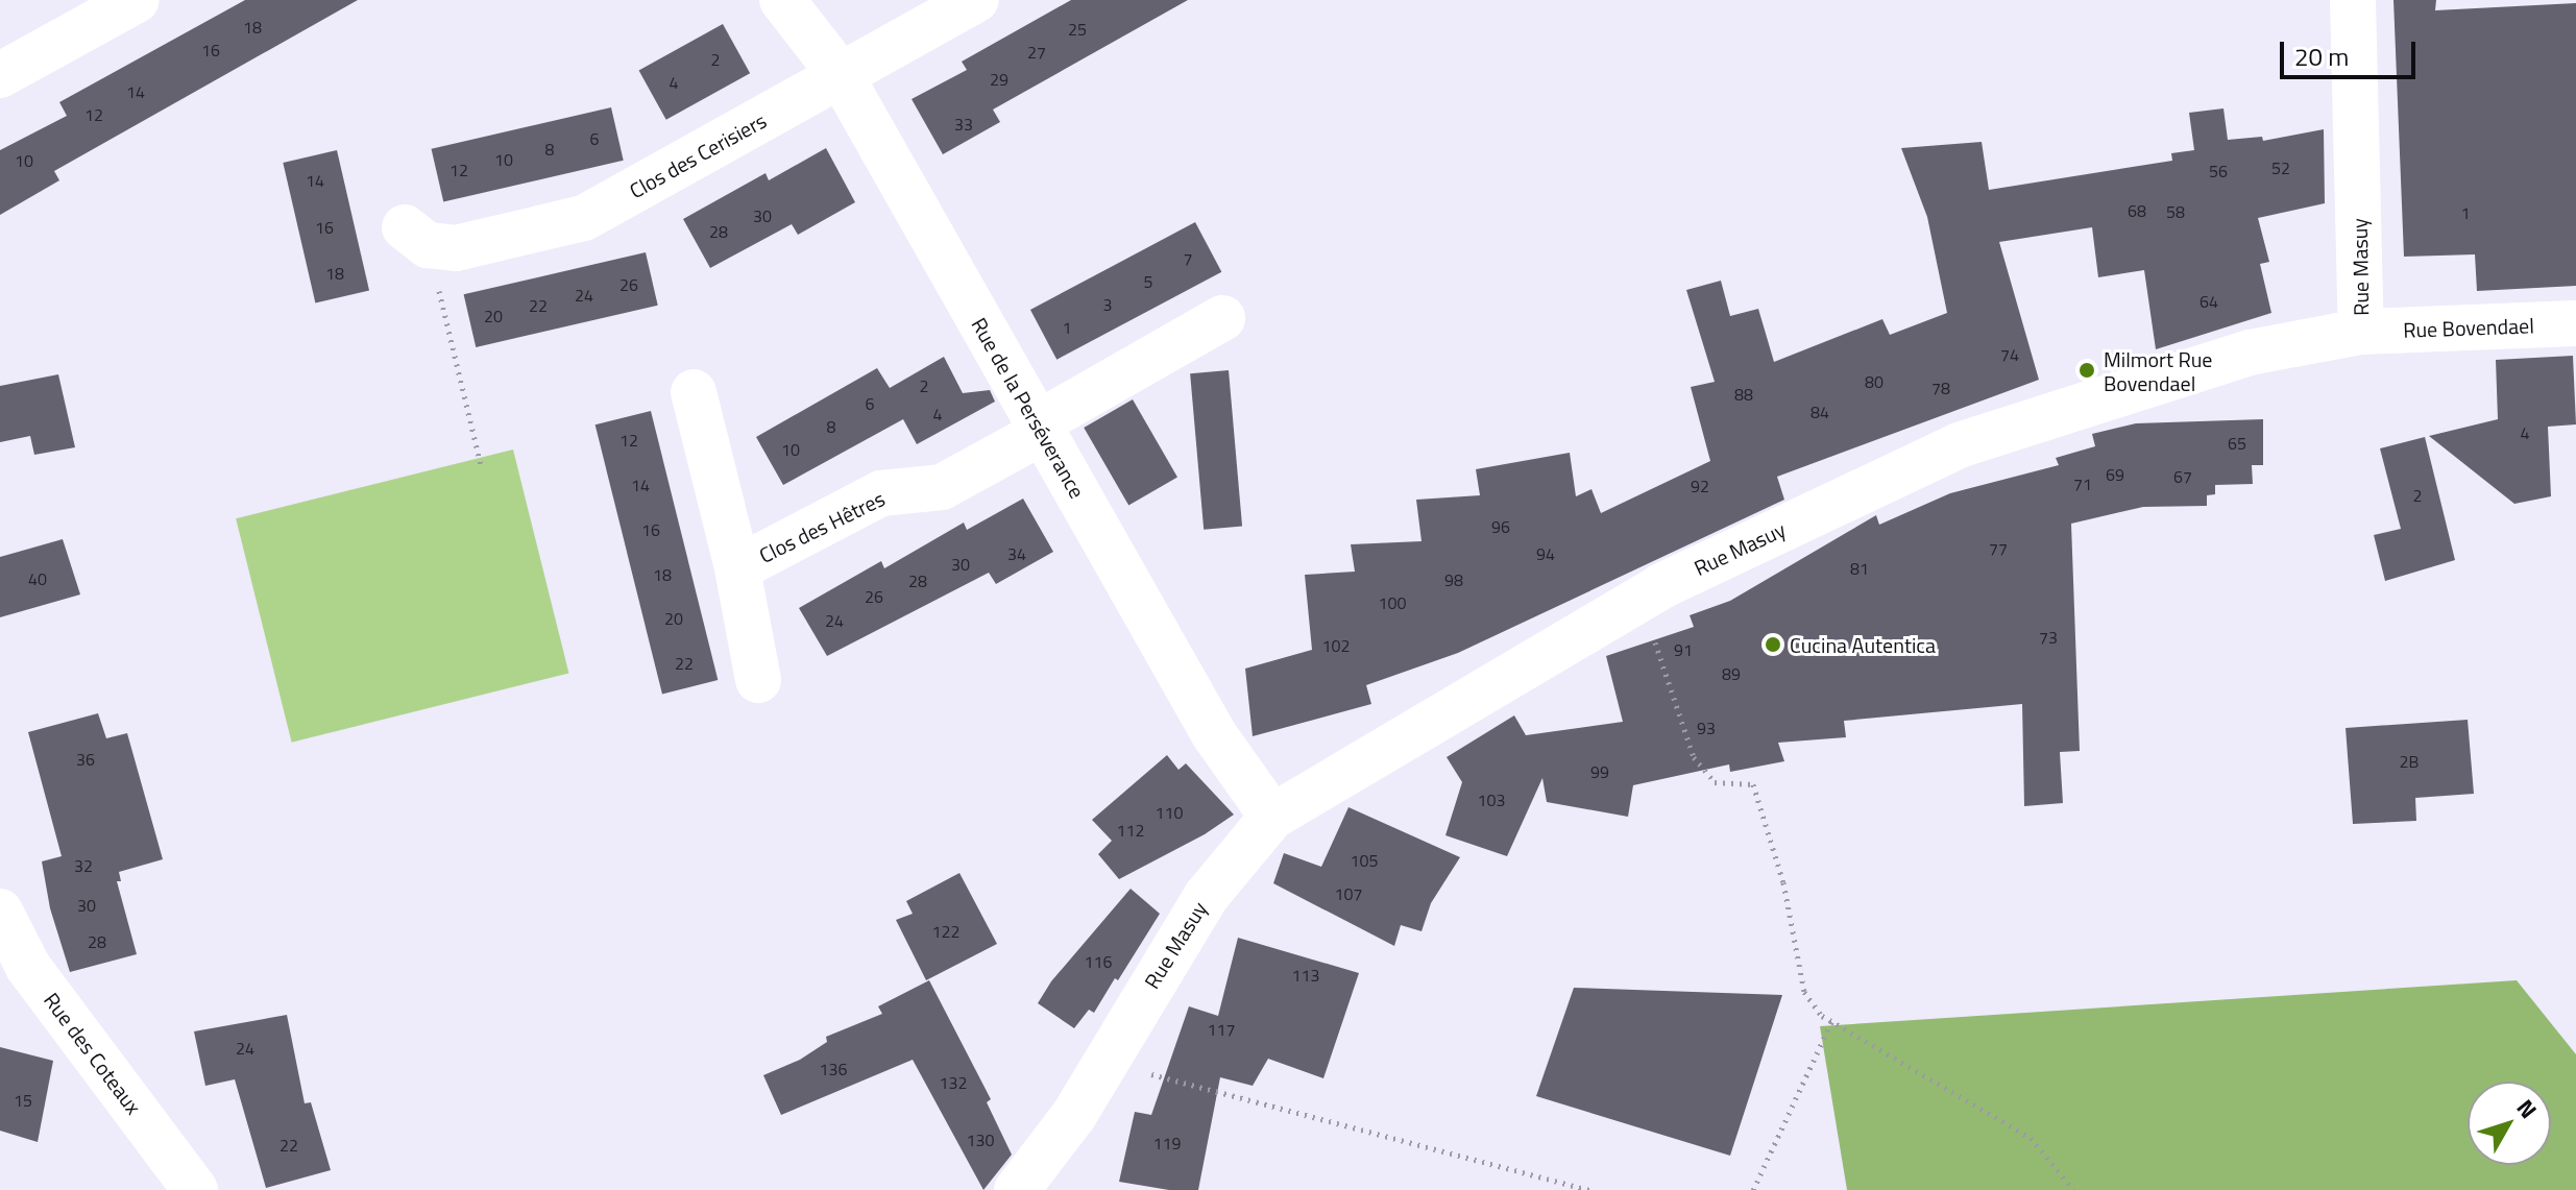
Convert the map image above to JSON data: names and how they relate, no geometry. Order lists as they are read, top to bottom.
{
  "streets": {
    "street": [
      "Clos des Cerisiers",
      "Rue Masuy",
      "Rue Bovendael",
      "Rue de la Perséverance",
      "Clos des Hêtres",
      "Rue des Coteaux"
    ]
  },
  "crossings": [
    ["Clos des Cerisiers", "Rue de la Perséverance"],
    ["Rue Masuy", "Rue Bovendael"],
    ["Rue Masuy", "Rue de la Perséverance"],
    ["Rue de la Perséverance", "Clos des Hêtres"]
  ],
  "places": ["Milmort Rue Bovendael", "Cucina Autentica"],
  "house_numbers": [
    "18",
    "25",
    "16",
    "27",
    "2",
    "29",
    "4",
    "14",
    "12",
    "33",
    "6",
    "8",
    "10",
    "10",
    "52",
    "12",
    "56",
    "14",
    "68",
    "58",
    "1",
    "30",
    "16",
    "28",
    "7",
    "18",
    "5",
    "26",
    "24",
    "64",
    "3",
    "22",
    "20",
    "1",
    "74",
    "80",
    "2",
    "78",
    "88",
    "6",
    "84",
    "4",
    "8",
    "4",
    "12",
    "65",
    "10",
    "69",
    "67",
    "71",
    "14",
    "92",
    "2",
    "96",
    "16",
    "77",
    "34",
    "94",
    "30",
    "81",
    "18",
    "40",
    "98",
    "28",
    "26",
    "100",
    "20",
    "24",
    "73",
    "102",
    "91",
    "22",
    "89",
    "93",
    "36",
    "2B",
    "99",
    "103",
    "110",
    "112",
    "105",
    "32",
    "107",
    "30",
    "122",
    "28",
    "116",
    "113",
    "117",
    "24",
    "136",
    "132",
    "15",
    "130",
    "119",
    "22"
  ],
  "scale_bar": "20 m",
  "north": "top right"
}
